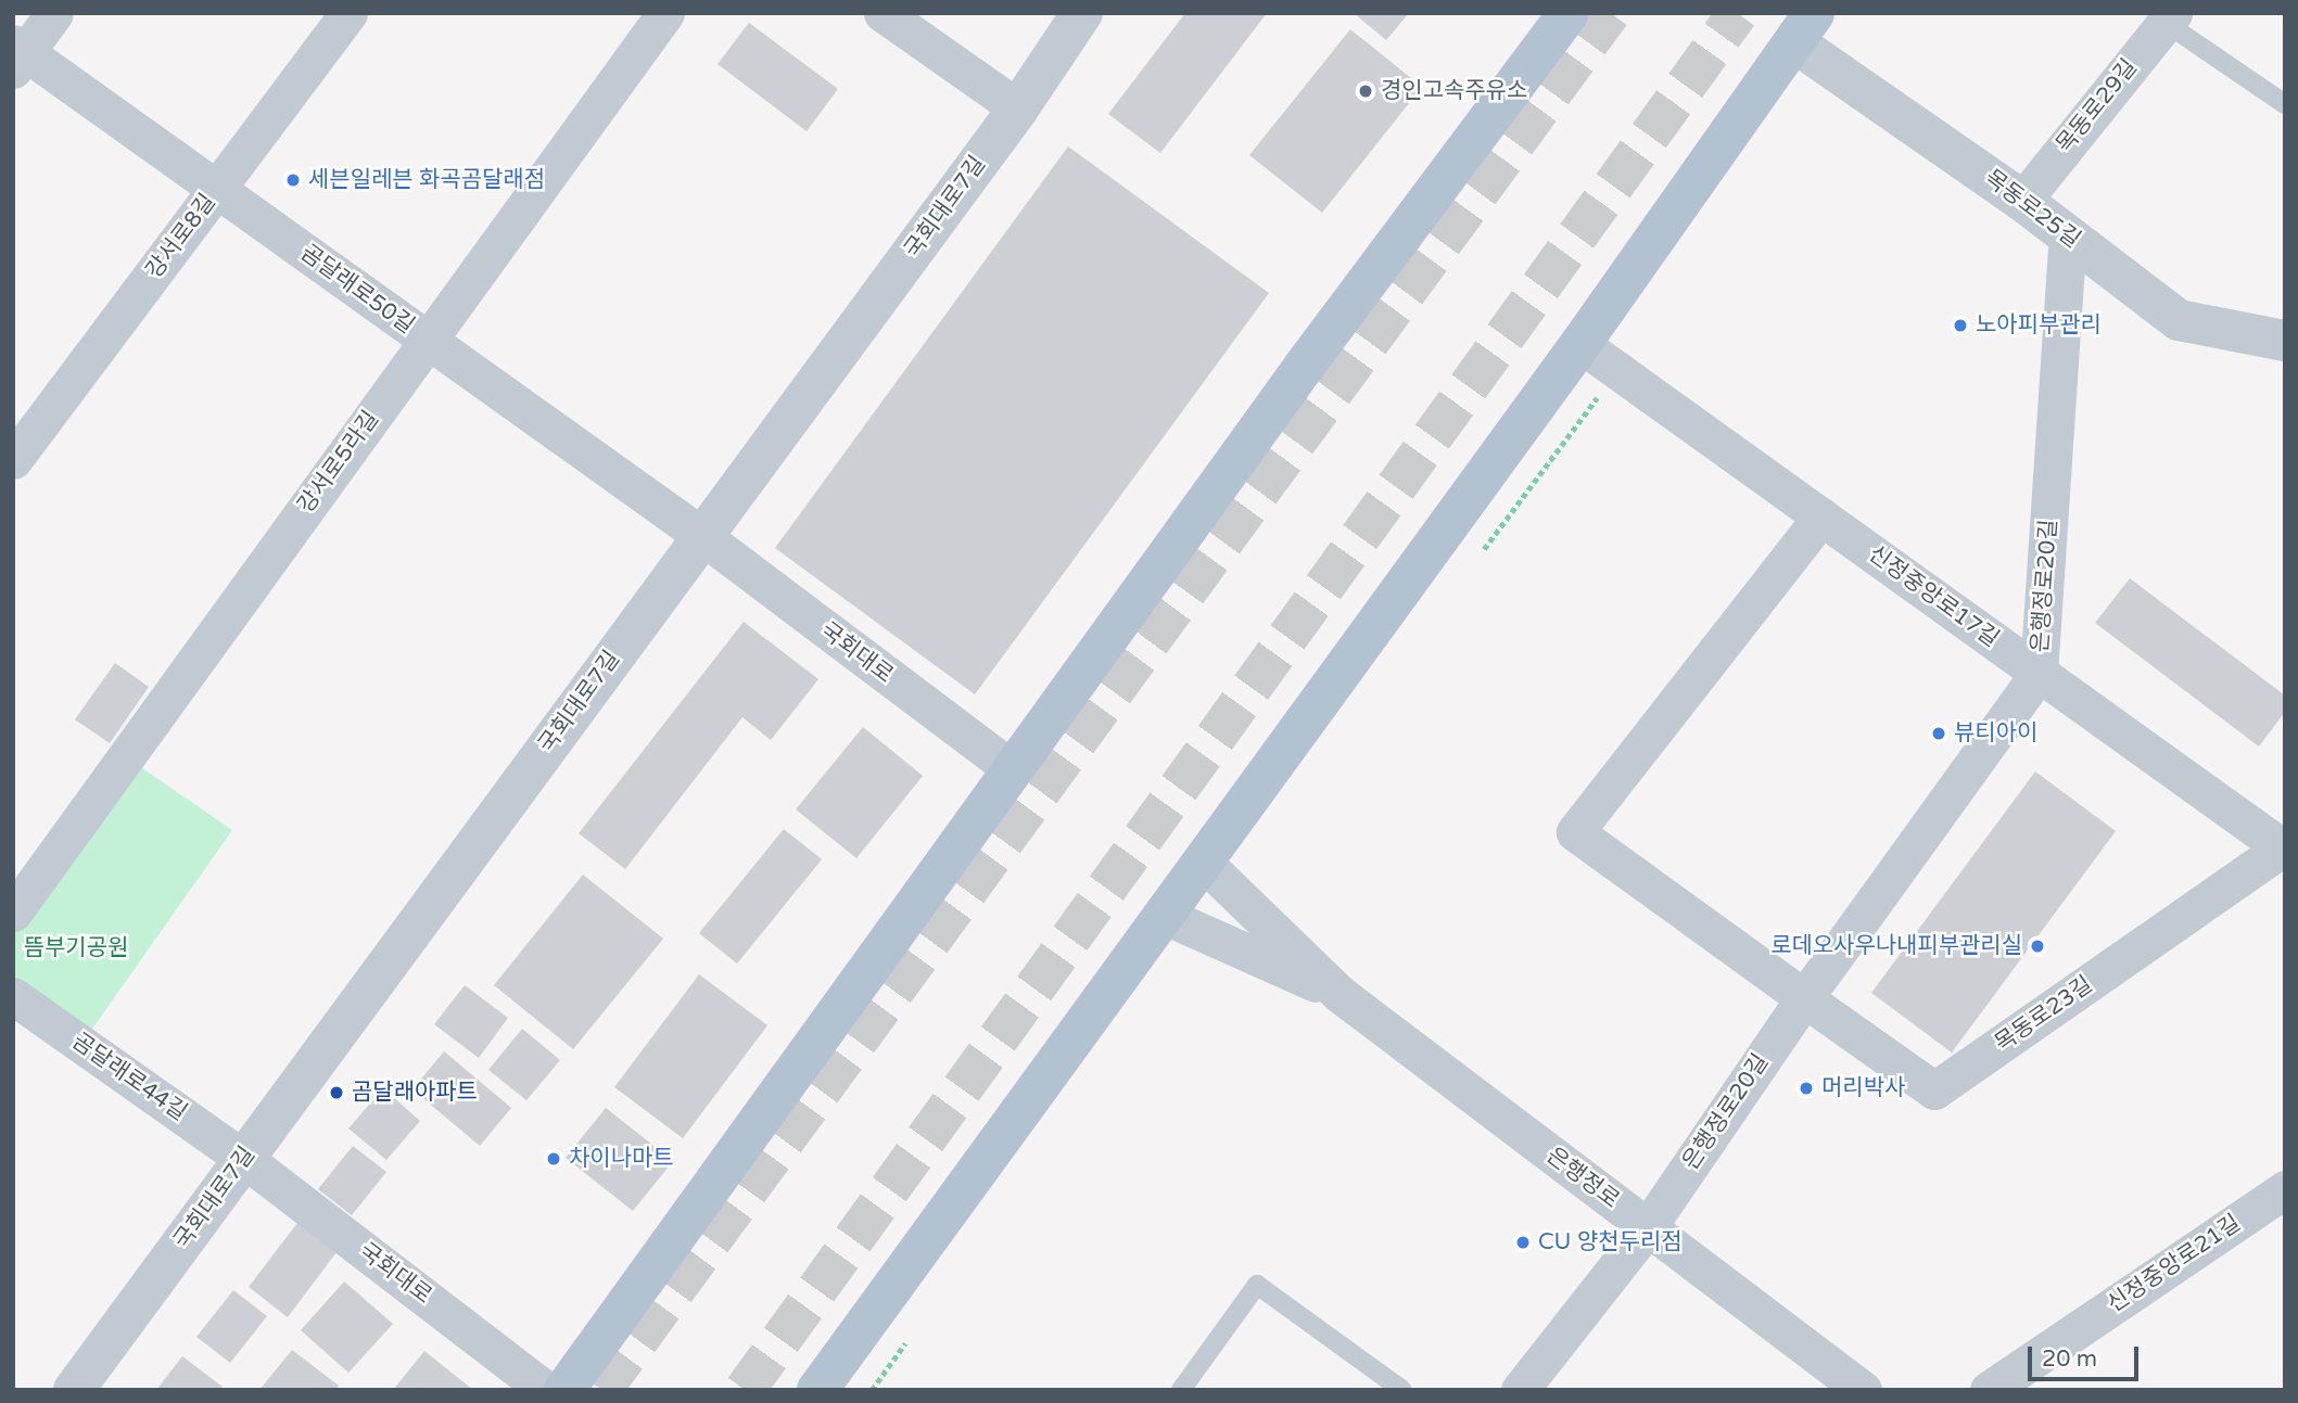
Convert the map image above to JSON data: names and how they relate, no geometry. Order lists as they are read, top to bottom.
{
  "streets": {
    "street": [
      "목동로29길",
      "국회대로7길",
      "목동로25길",
      "강서로8길",
      "곰달래로50길",
      "강서로5라길",
      "은행정로20길",
      "신정중앙로17길",
      "국회대로",
      "목동로23길",
      "곰달래로44길",
      "은행정로",
      "신정중앙로21길"
    ]
  },
  "crossings": [
    ["목동로29길", "목동로25길"],
    ["국회대로7길", "곰달래로50길"],
    ["국회대로7길", "국회대로"],
    ["국회대로7길", "곰달래로44길"],
    ["목동로25길", "은행정로20길"],
    ["강서로8길", "곰달래로50길"],
    ["곰달래로50길", "강서로5라길"],
    ["곰달래로50길", "국회대로"],
    ["은행정로20길", "신정중앙로17길"],
    ["은행정로20길", "목동로23길"],
    ["은행정로20길", "은행정로"],
    ["신정중앙로17길", "목동로23길"],
    ["국회대로", "곰달래로44길"]
  ],
  "parks": ["뜸부기공원"],
  "places": [
    "경인고속주유소",
    "세븐일레븐 화곡곰달래점",
    "노아피부관리",
    "뷰티아이",
    "로데오사우나내피부관리실",
    "머리박사",
    "곰달래아파트",
    "차이나마트",
    "CU 양천두리점"
  ],
  "scale_bar": "20 m"
}
